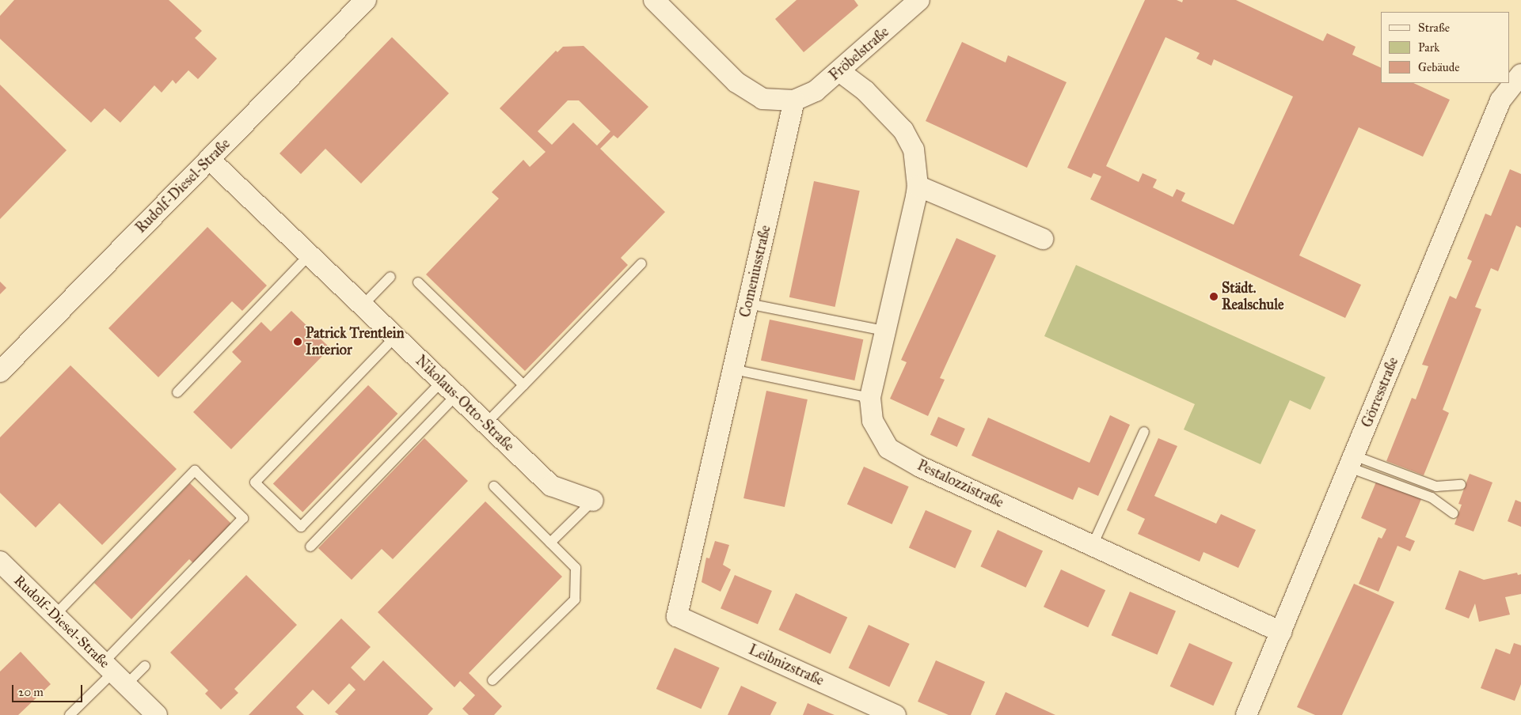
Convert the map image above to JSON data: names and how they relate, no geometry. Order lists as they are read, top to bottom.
{
  "streets": {
    "street": [
      "Fröbelstraße",
      "Rudolf-Diesel-Straße",
      "Comeniusstraße",
      "Görresstraße",
      "Nikolaus-Otto-Straße",
      "Pestalozzistraße",
      "Leibnizstraße"
    ]
  },
  "crossings": [
    ["Fröbelstraße", "Comeniusstraße"],
    ["Fröbelstraße", "Pestalozzistraße"],
    ["Rudolf-Diesel-Straße", "Nikolaus-Otto-Straße"],
    ["Comeniusstraße", "Leibnizstraße"],
    ["Görresstraße", "Pestalozzistraße"]
  ],
  "places": ["Städt. Realschule", "Patrick Trentlein Interior"],
  "legend": ["Straße", "Park", "Gebäude"],
  "scale_bar": "20 m"
}
